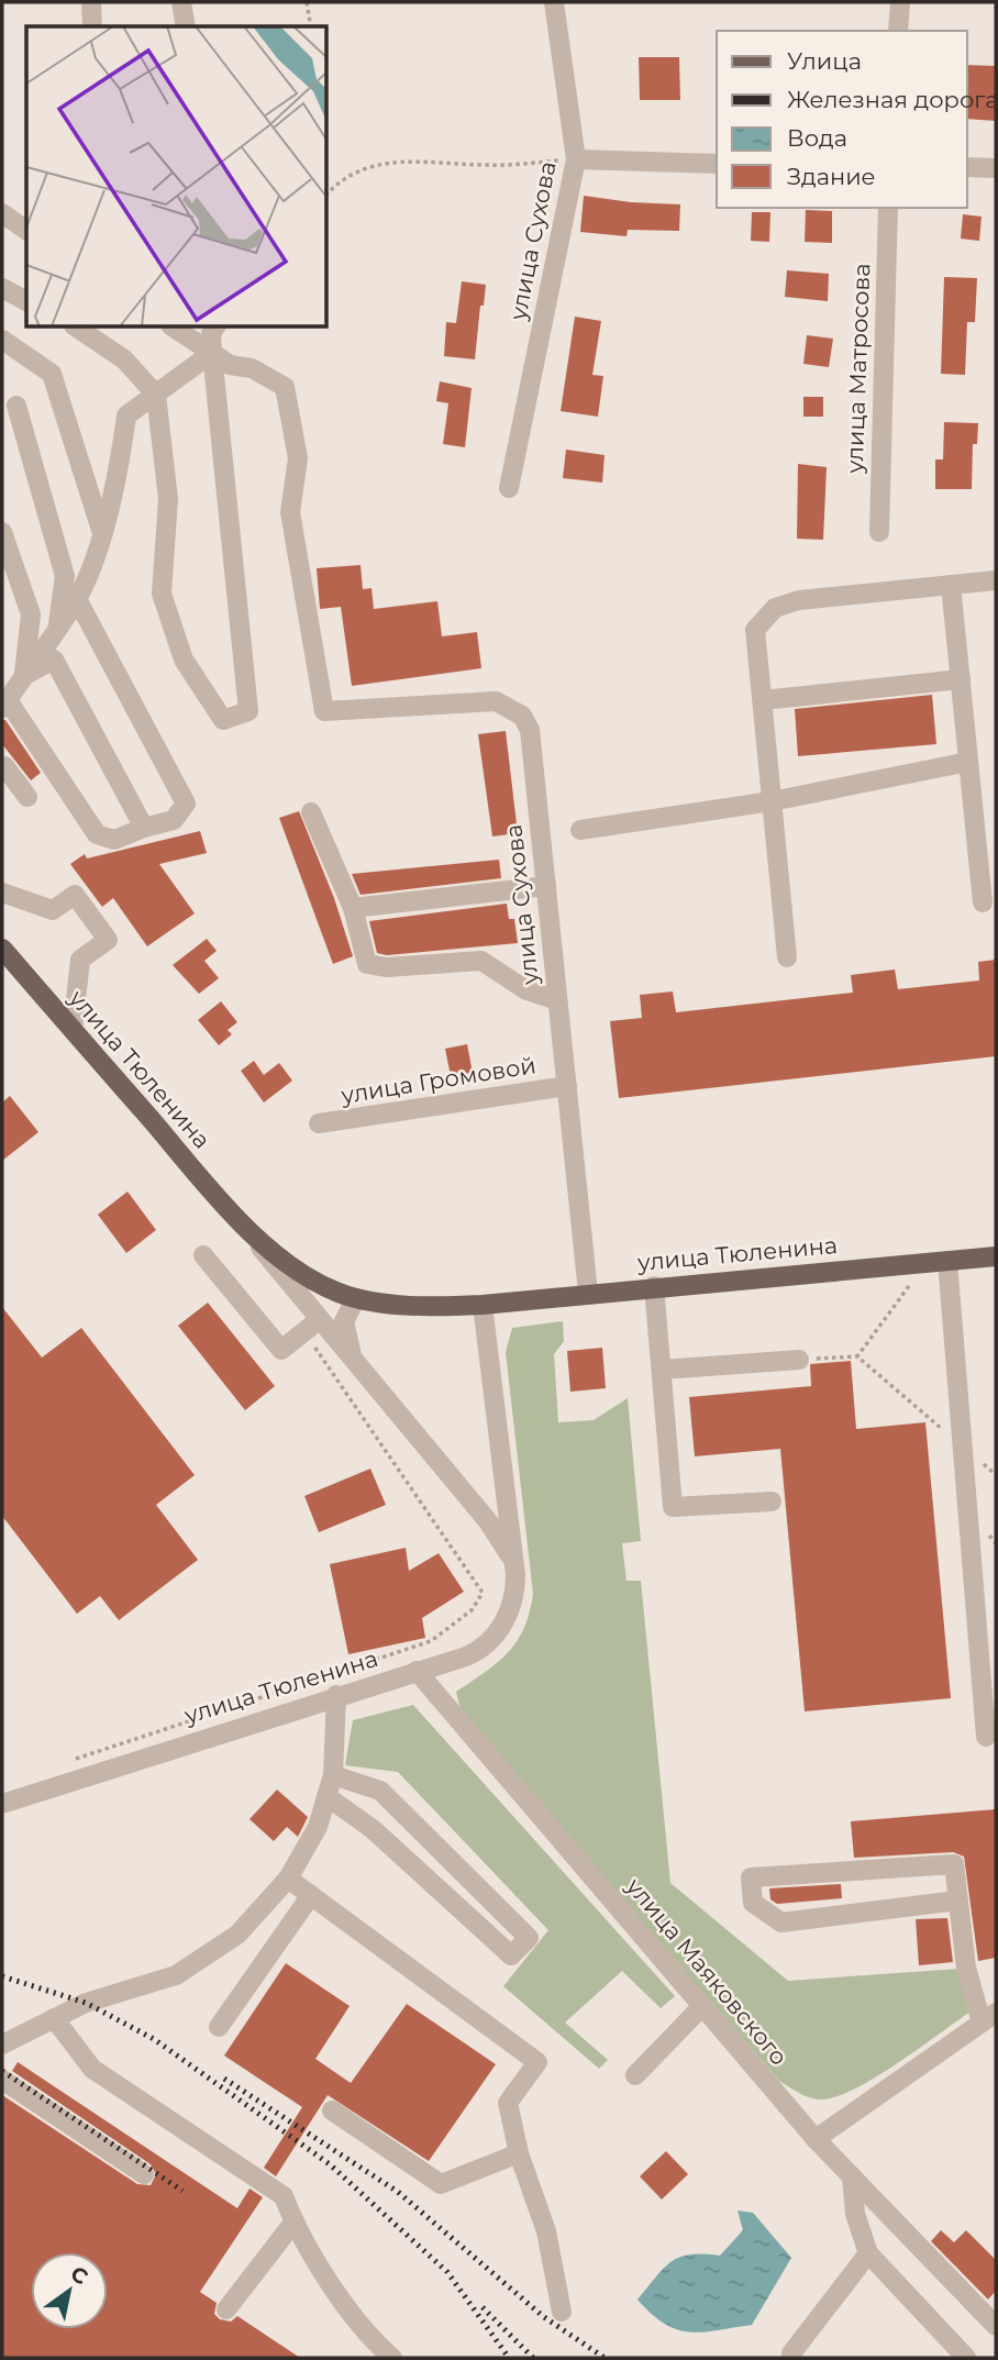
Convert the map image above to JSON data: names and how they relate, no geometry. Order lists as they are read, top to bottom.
{
  "streets": {
    "main road": ["улица Тюленина"],
    "street": [
      "улица Сухова",
      "улица Матросова",
      "улица Громовой",
      "улица Маяковского"
    ]
  },
  "crossings": [
    ["улица Сухова", "улица Тюленина"],
    ["улица Сухова", "улица Громовой"],
    ["улица Тюленина", "улица Маяковского"]
  ],
  "legend": [
    "Улица",
    "Железная дорога",
    "Вода",
    "Здание"
  ],
  "north": "top right"
}
